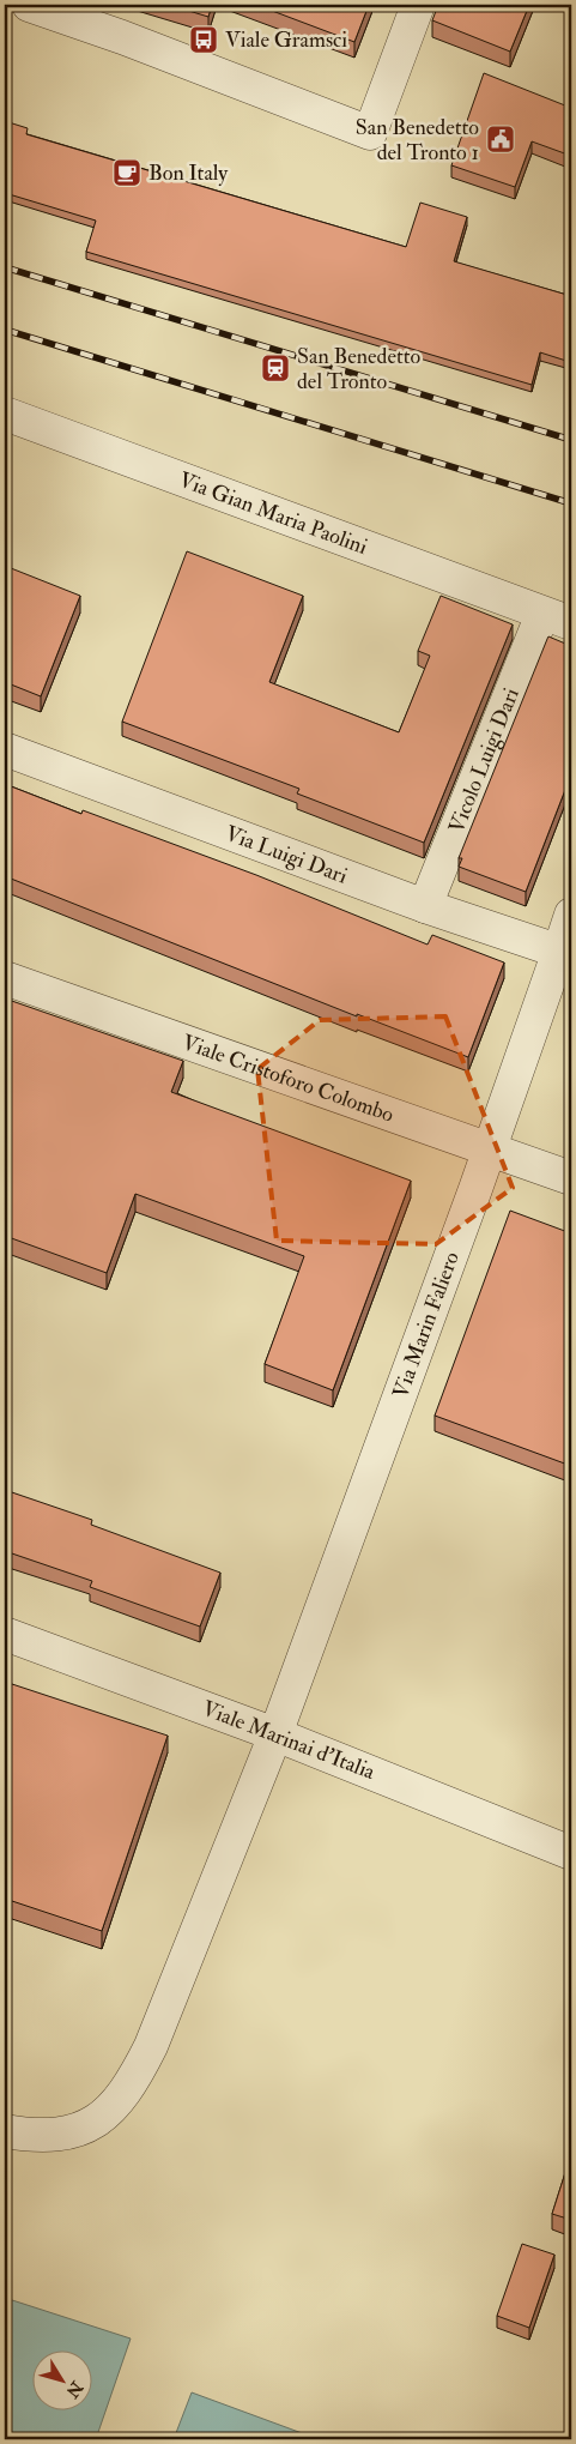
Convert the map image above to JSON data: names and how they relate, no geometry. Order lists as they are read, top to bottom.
{
  "streets": {
    "street": [
      "Via Gian Maria Paolini",
      "Vicolo Luigi Dari",
      "Via Luigi Dari",
      "Viale Cristoforo Colombo",
      "Via Marin Faliero",
      "Viale Marinai d'Italia"
    ]
  },
  "crossings": [
    ["Via Gian Maria Paolini", "Vicolo Luigi Dari"],
    ["Vicolo Luigi Dari", "Via Luigi Dari"],
    ["Via Luigi Dari", "Via Marin Faliero"],
    ["Viale Cristoforo Colombo", "Via Marin Faliero"],
    ["Via Marin Faliero", "Viale Marinai d'Italia"]
  ],
  "places": {
    "bus stop": ["Viale Gramsci"],
    "public building": ["San Benedetto del Tronto 1"],
    "cafe": ["Bon Italy"],
    "station": ["San Benedetto del Tronto"]
  },
  "north": "bottom right"
}
